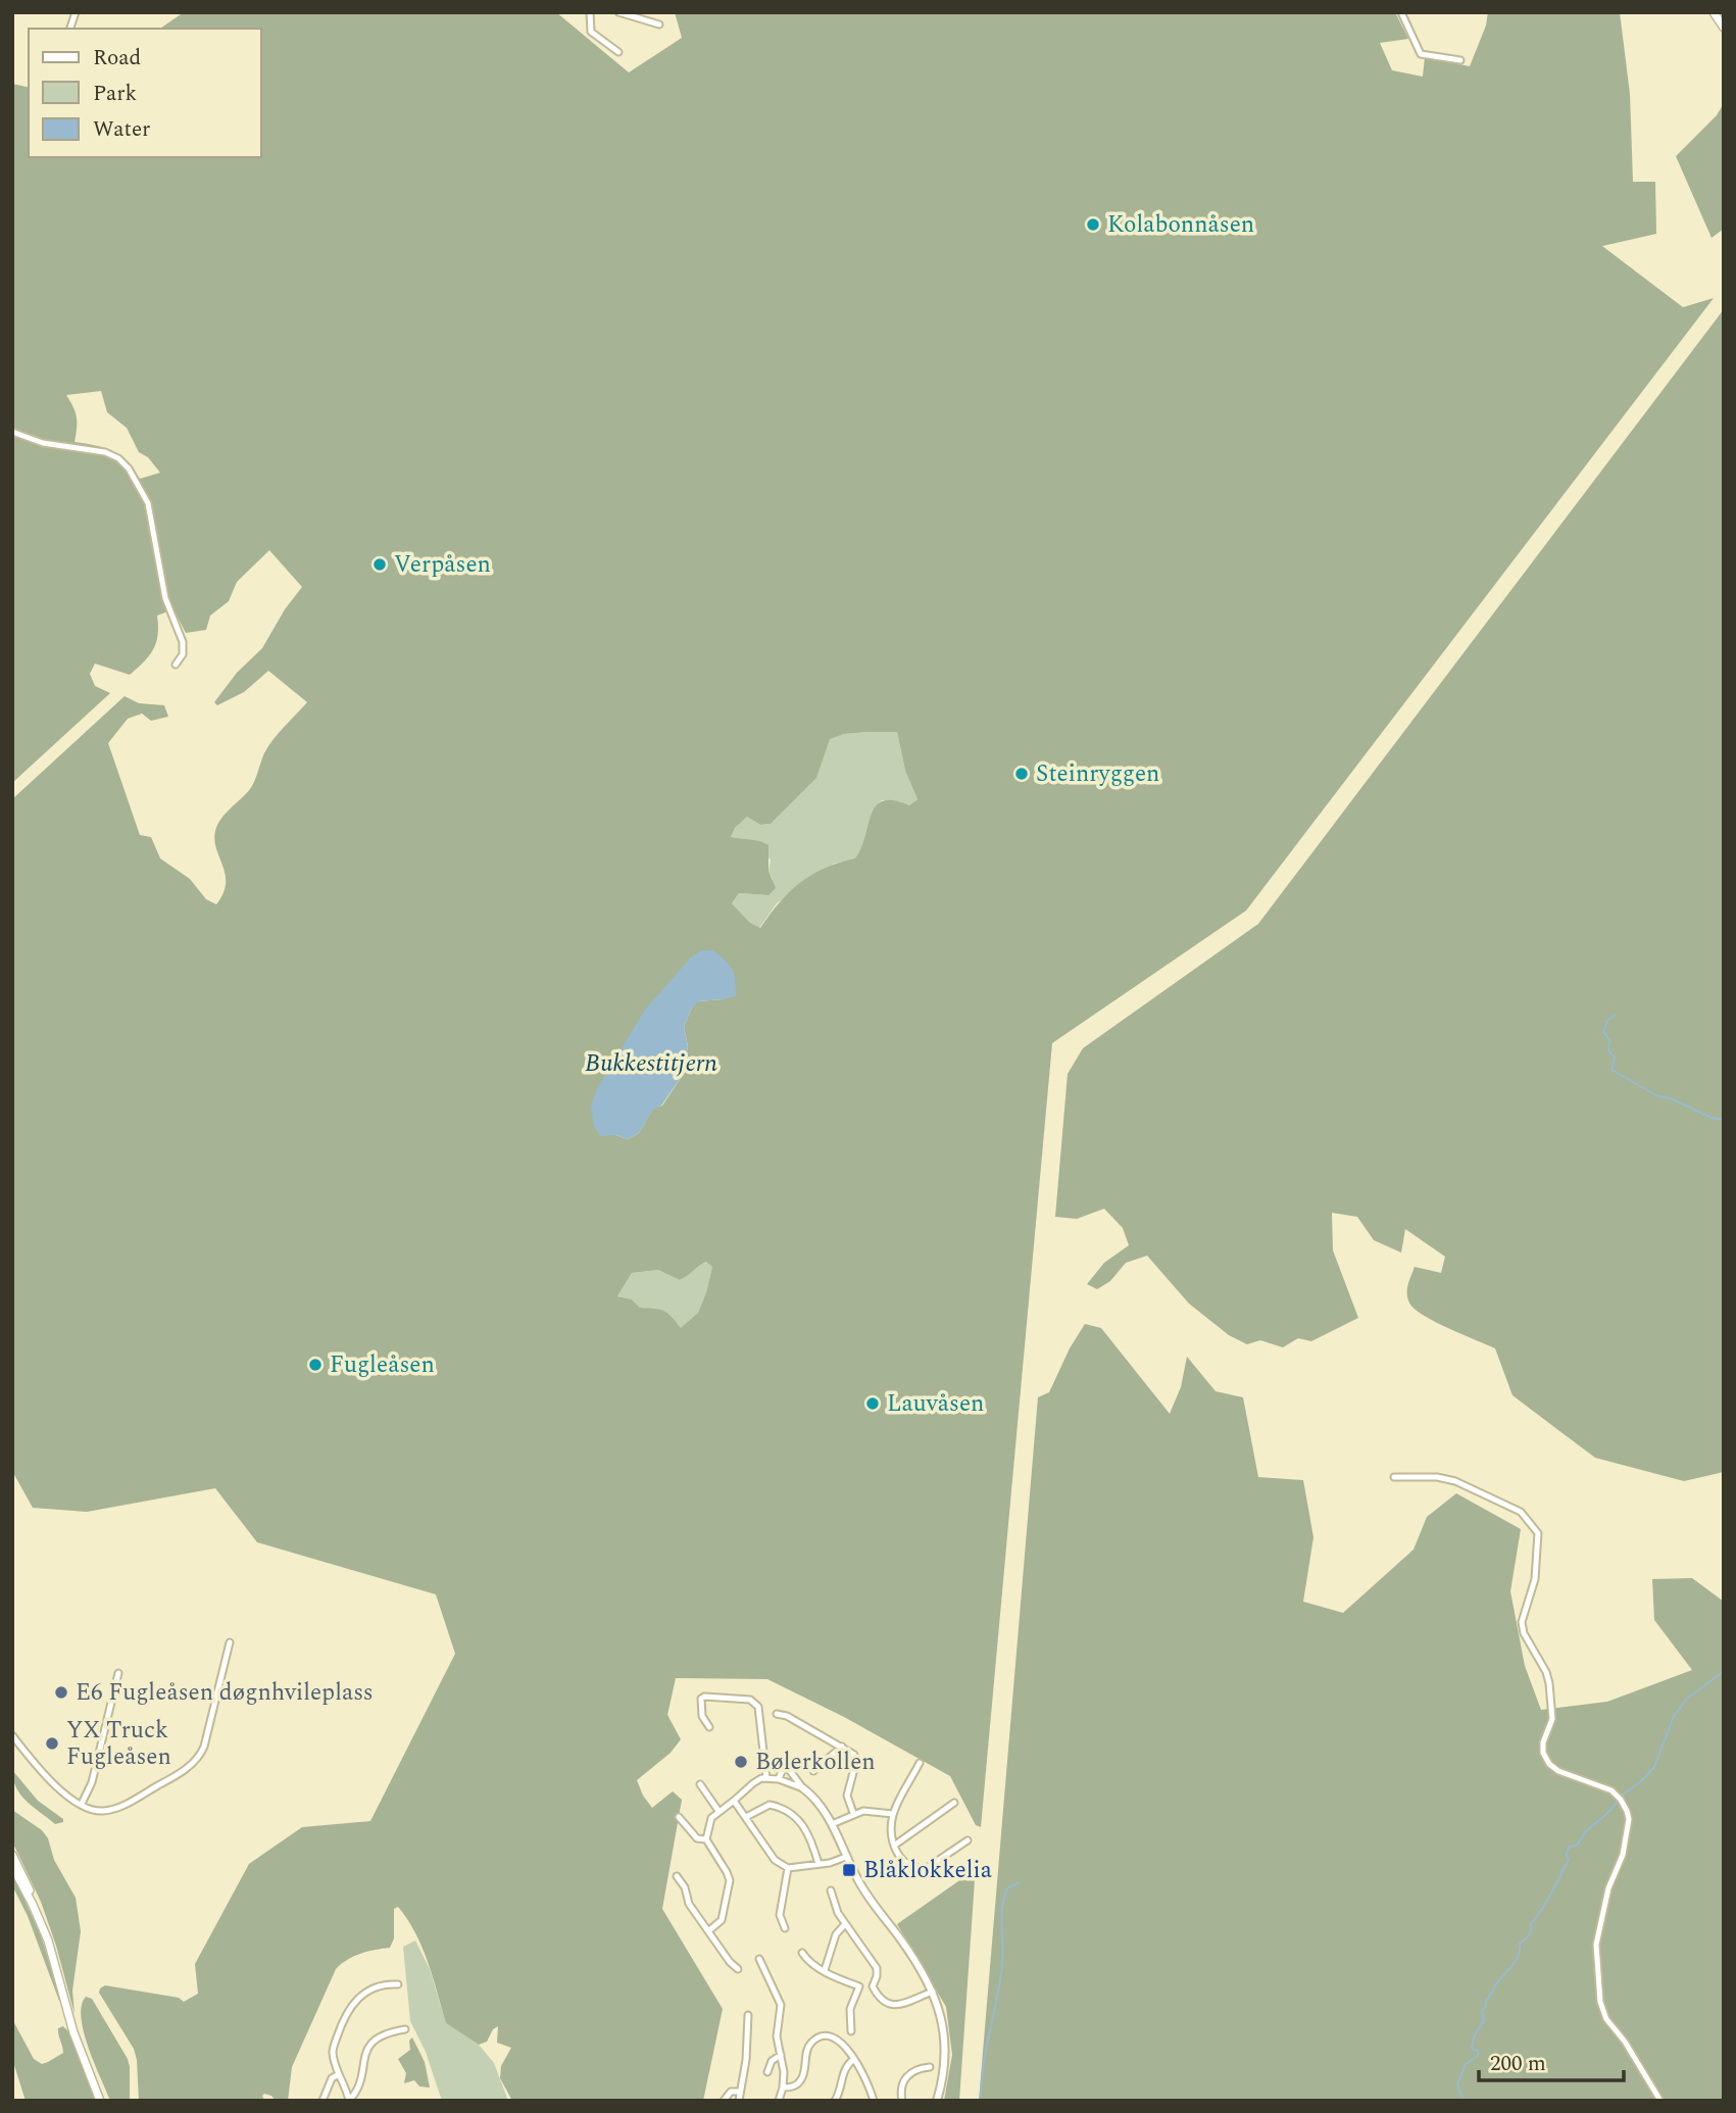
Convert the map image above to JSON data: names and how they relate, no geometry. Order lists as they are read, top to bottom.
{
  "water": ["Bukkestitjern"],
  "places": {
    "other": [
      "Kolabonnåsen",
      "Verpåsen",
      "Steinryggen",
      "Fugleåsen",
      "Lauvåsen",
      "E6 Fugleåsen døgnhvileplass",
      "YX Truck Fugleåsen",
      "Bølerkollen"
    ],
    "transit": ["Blåklokkelia"]
  },
  "legend": ["Road", "Park", "Water"],
  "scale_bar": "200 m"
}
